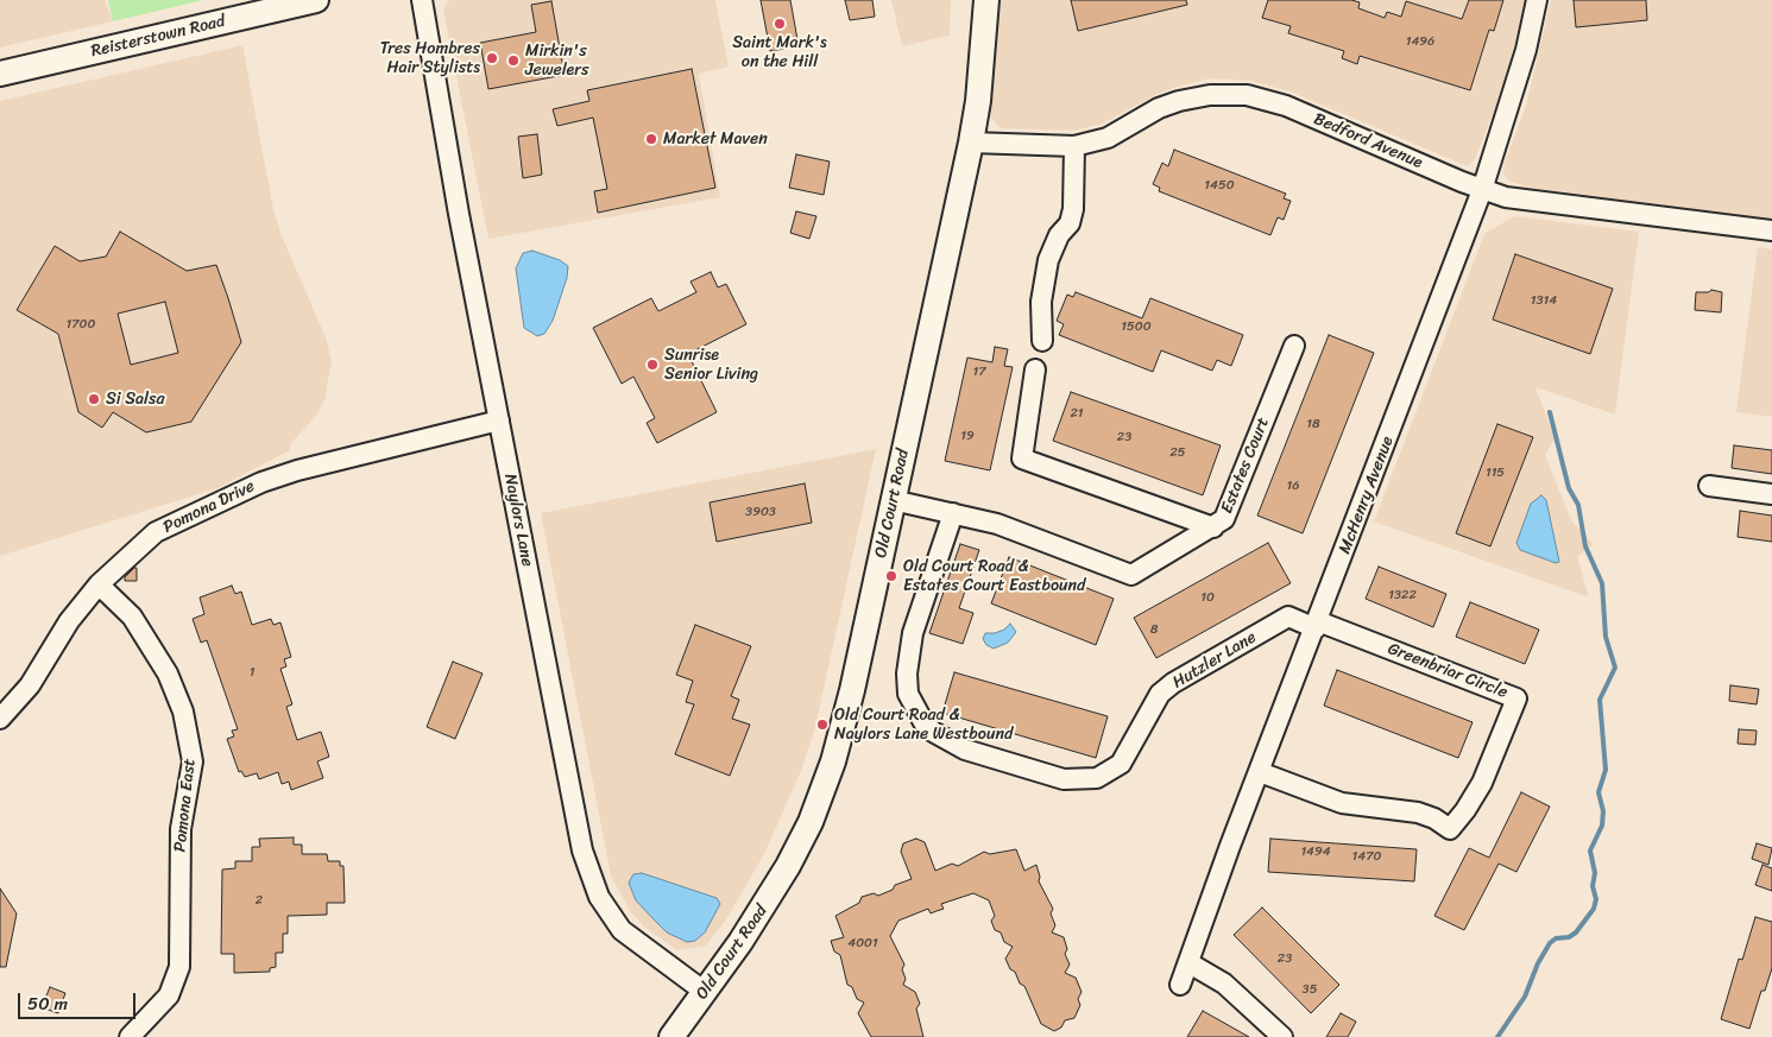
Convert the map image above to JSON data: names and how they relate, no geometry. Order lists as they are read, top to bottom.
{
  "streets": {
    "main road": ["Reisterstown Road", "Old Court Road"],
    "street": [
      "Bedford Avenue",
      "Estates Court",
      "McHenry Avenue",
      "Pomona Drive",
      "Naylors Lane",
      "Hutzler Lane",
      "Greenbriar Circle",
      "Pomona East"
    ]
  },
  "crossings": [
    ["Bedford Avenue", "McHenry Avenue"],
    ["Bedford Avenue", "Old Court Road"],
    ["Estates Court", "Old Court Road"],
    ["Estates Court", "Hutzler Lane"],
    ["McHenry Avenue", "Hutzler Lane"],
    ["McHenry Avenue", "Greenbriar Circle"],
    ["Old Court Road", "Naylors Lane"],
    ["Pomona Drive", "Naylors Lane"],
    ["Pomona Drive", "Pomona East"],
    ["Hutzler Lane", "Greenbriar Circle"]
  ],
  "places": [
    "Saint Mark's on the Hill",
    "Tres Hombres Hair Stylists",
    "Mirkin's Jewelers",
    "Market Maven",
    "Sunrise Senior Living",
    "Si Salsa",
    "Old Court Road & Estates Court Eastbound",
    "Old Court Road & Naylors Lane Westbound"
  ],
  "house_numbers": [
    "1496",
    "1450",
    "1314",
    "1700",
    "1500",
    "17",
    "21",
    "18",
    "19",
    "23",
    "25",
    "115",
    "16",
    "3903",
    "1322",
    "10",
    "8",
    "1",
    "1494",
    "1470",
    "2",
    "4001",
    "23",
    "35"
  ],
  "scale_bar": "50 m"
}
